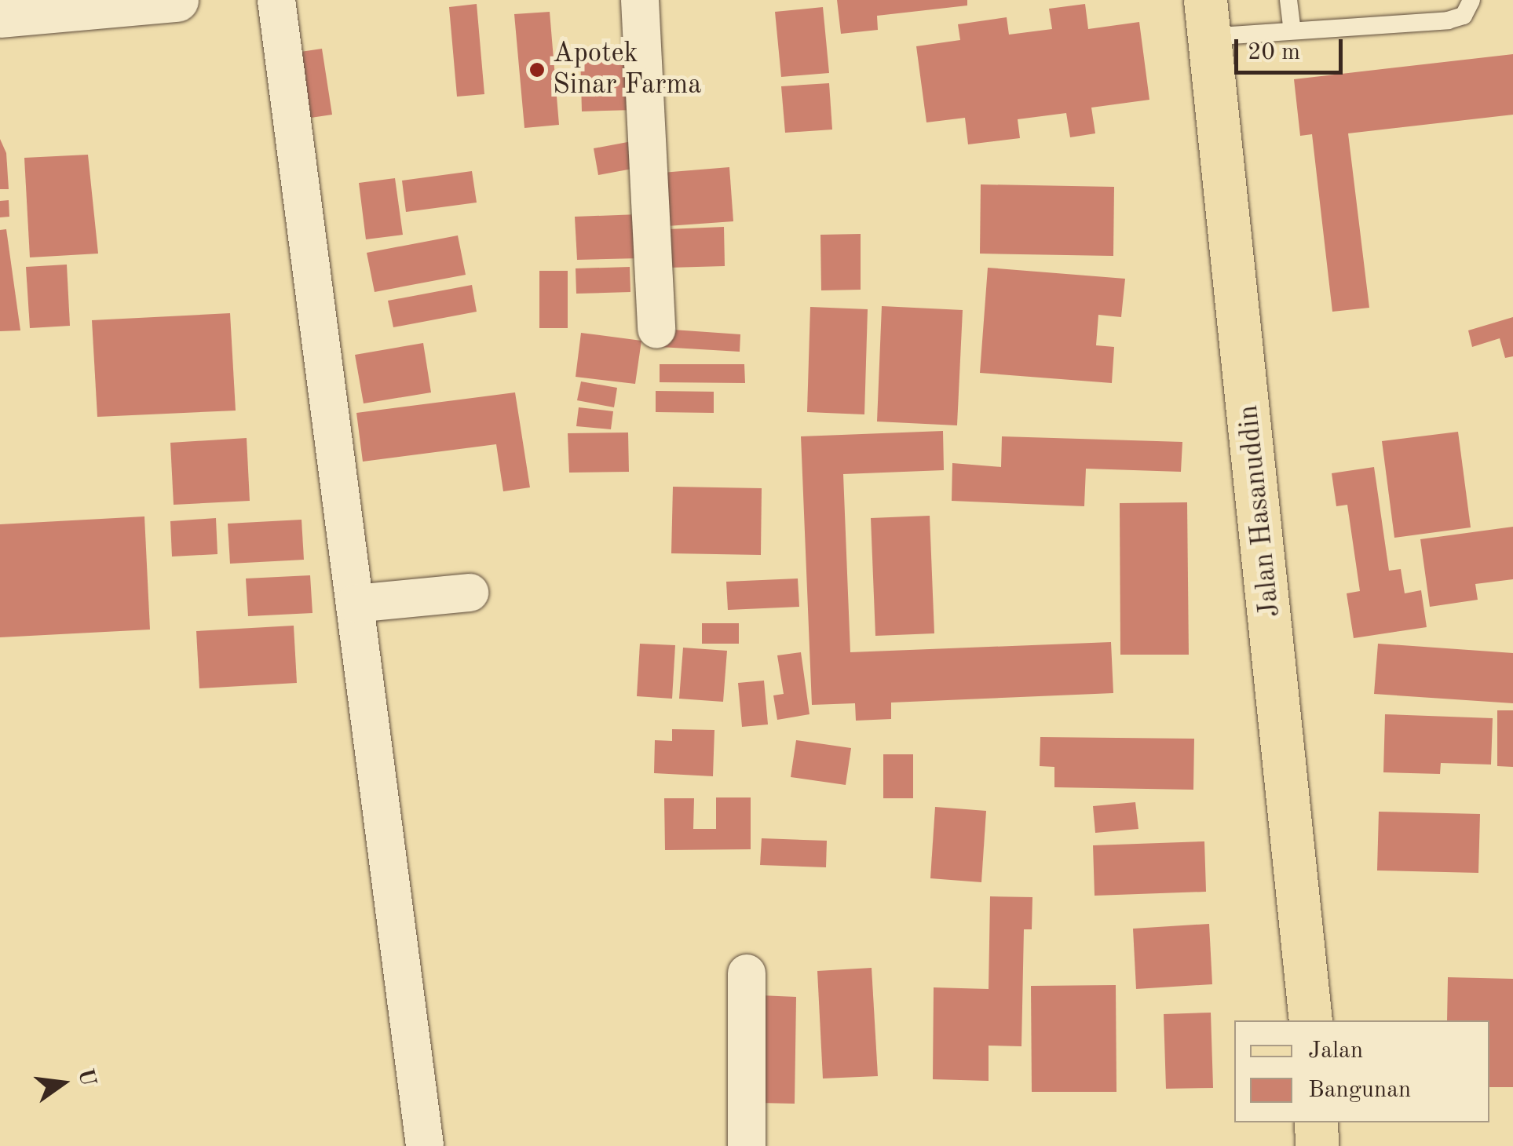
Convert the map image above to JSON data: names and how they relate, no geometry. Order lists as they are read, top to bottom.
{
  "streets": {
    "main road": ["Jalan Hasanuddin"]
  },
  "places": ["Apotek Sinar Farma"],
  "legend": ["Jalan", "Bangunan"],
  "scale_bar": "20 m",
  "north": "right"
}
